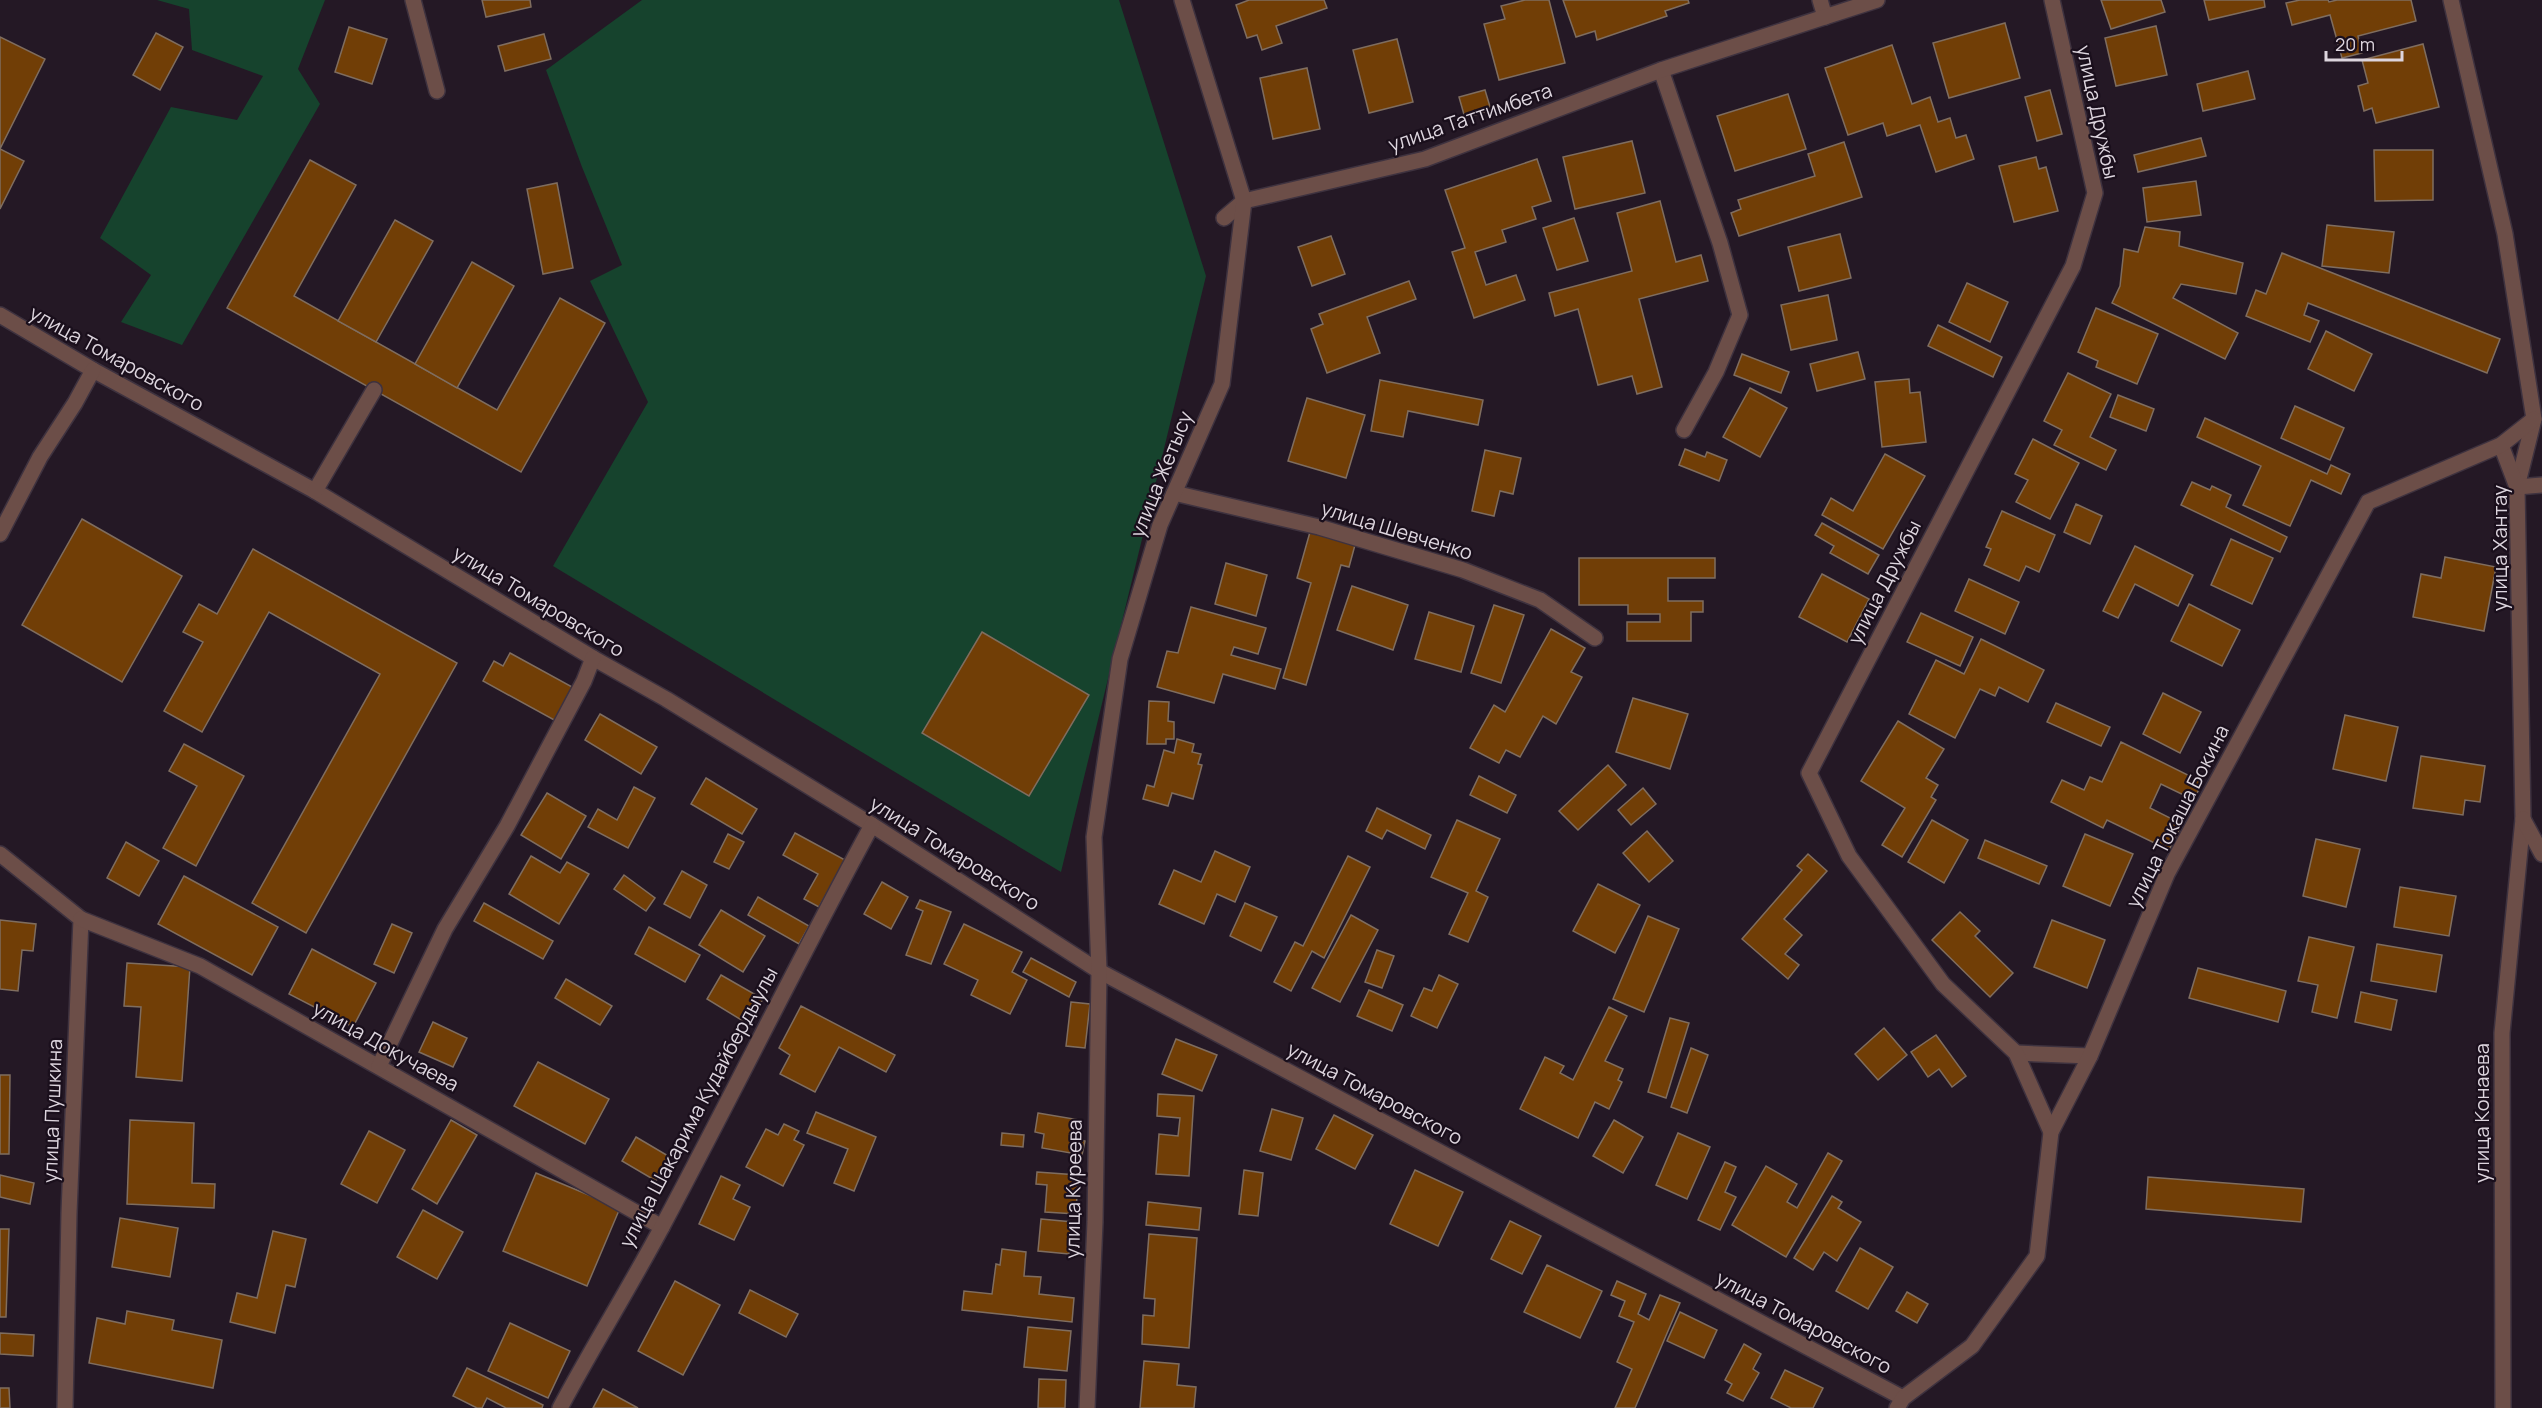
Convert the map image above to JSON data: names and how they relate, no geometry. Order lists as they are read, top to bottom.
{
  "streets": {
    "street": [
      "улица Дружбы",
      "улица Таттимбета",
      "улица Томаровского",
      "улица Жетысу",
      "улица Шевченко",
      "улица Хантау",
      "улица Токаша Бокина",
      "улица Докучаева",
      "улица Шакарима Кудайбердыулы",
      "улица Пушкина",
      "улица Конаева",
      "улица Куреева"
    ]
  },
  "crossings": [
    ["улица Дружбы", "улица Токаша Бокина"],
    ["улица Таттимбета", "улица Жетысу"],
    ["улица Томаровского", "улица Жетысу"],
    ["улица Томаровского", "улица Токаша Бокина"],
    ["улица Томаровского", "улица Шакарима Кудайбердыулы"],
    ["улица Томаровского", "улица Куреева"],
    ["улица Жетысу", "улица Шевченко"],
    ["улица Жетысу", "улица Куреева"],
    ["улица Хантау", "улица Токаша Бокина"],
    ["улица Хантау", "улица Конаева"],
    ["улица Докучаева", "улица Шакарима Кудайбердыулы"],
    ["улица Докучаева", "улица Пушкина"]
  ],
  "scale_bar": "20 m"
}
